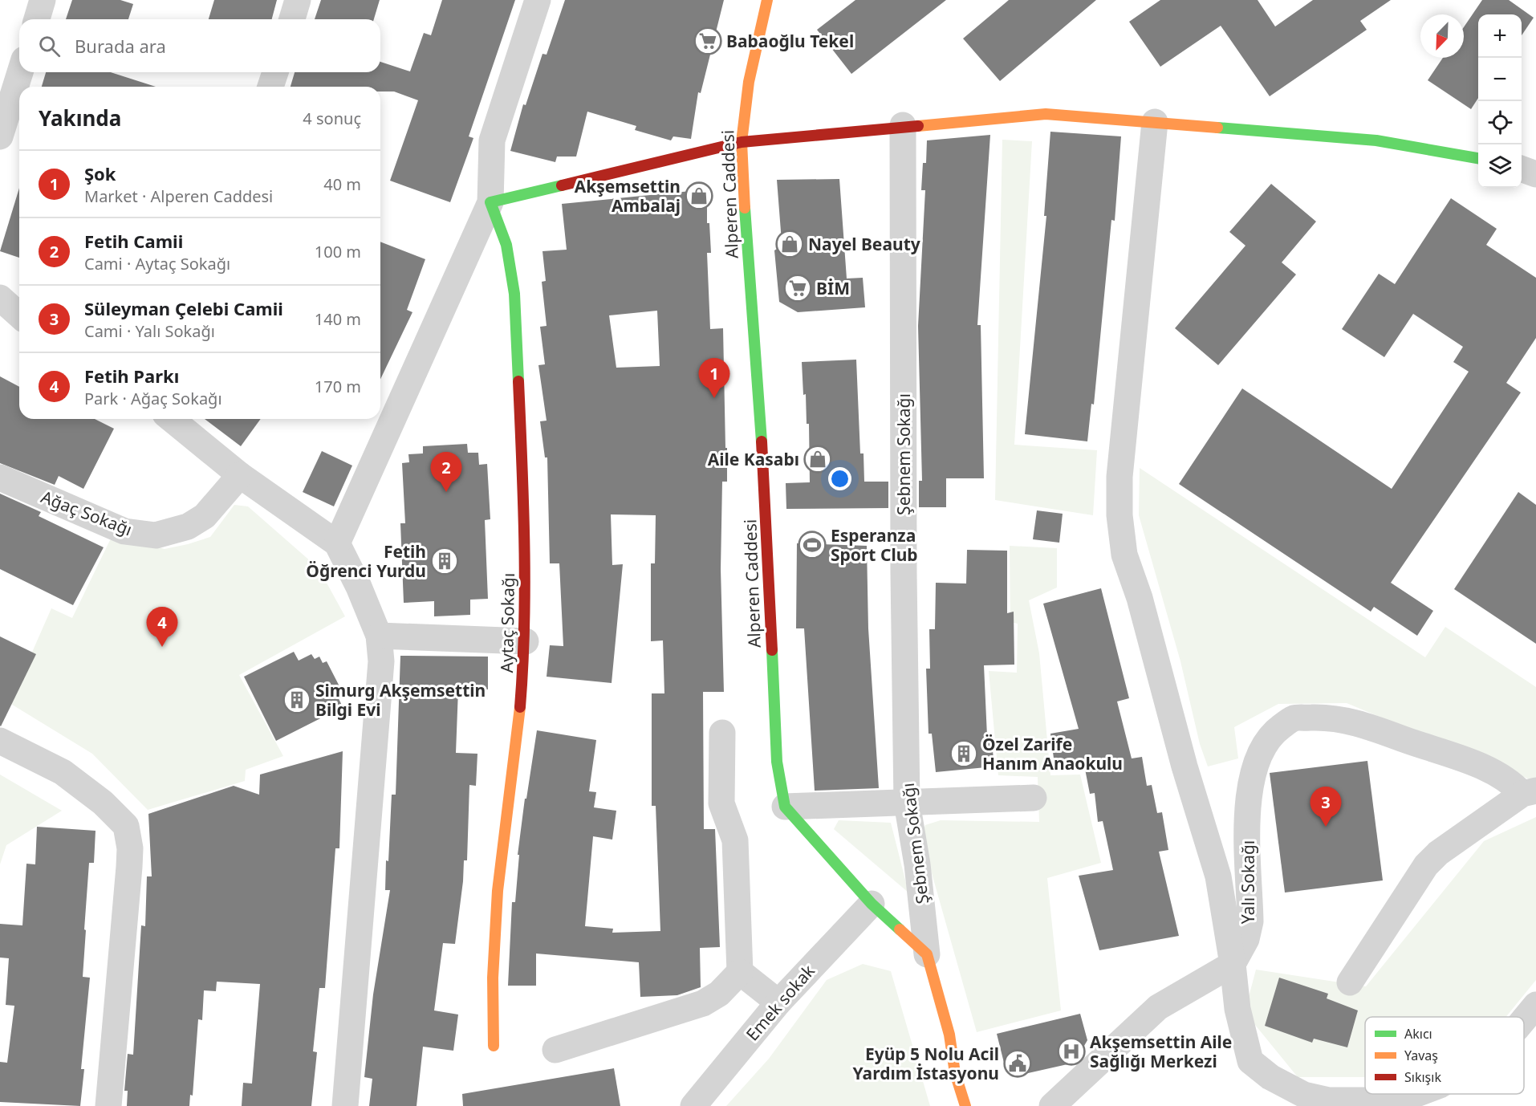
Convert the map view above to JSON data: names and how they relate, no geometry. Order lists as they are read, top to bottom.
{
  "streets": {
    "street": [
      "Alperen Caddesi",
      "Şebnem Sokağı",
      "Ağaç Sokağı",
      "Aytaç Sokağı",
      "Yalı Sokağı",
      "Emek sokak"
    ]
  },
  "places": {
    "supermarket": ["Babaoğlu Tekel", "BİM"],
    "shop": ["Akşemsettin Ambalaj", "Nayel Beauty", "Aile Kasabı"],
    "sports": ["Esperanza Sport Club"],
    "building": ["Fetih Öğrenci Yurdu", "Simurg Akşemsettin Bilgi Evi", "Özel Zarife Hanım Anaokulu"],
    "hospital": ["Akşemsettin Aile Sağlığı Merkezi"],
    "public building": ["Eyüp 5 Nolu Acil Yardım İstasyonu"]
  },
  "legend": ["Akıcı", "Yavaş", "Sıkışık"],
  "north": "bottom left",
  "page": {
    "map_buttons": ["+", "−"],
    "search": "Burada ara",
    "heading": ["Yakında", "4 sonuç"],
    "list": [
      {
        "mark": "1",
        "name": "Şok",
        "note": "Market · Alperen Caddesi",
        "value": "40 m"
      },
      {
        "mark": "2",
        "name": "Fetih Camii",
        "note": "Cami · Aytaç Sokağı",
        "value": "100 m"
      },
      {
        "mark": "3",
        "name": "Süleyman Çelebi Camii",
        "note": "Cami · Yalı Sokağı",
        "value": "140 m"
      },
      {
        "mark": "4",
        "name": "Fetih Parkı",
        "note": "Park · Ağaç Sokağı",
        "value": "170 m"
      }
    ],
    "pins": [
      "1",
      "2",
      "4",
      "3"
    ]
  }
}
